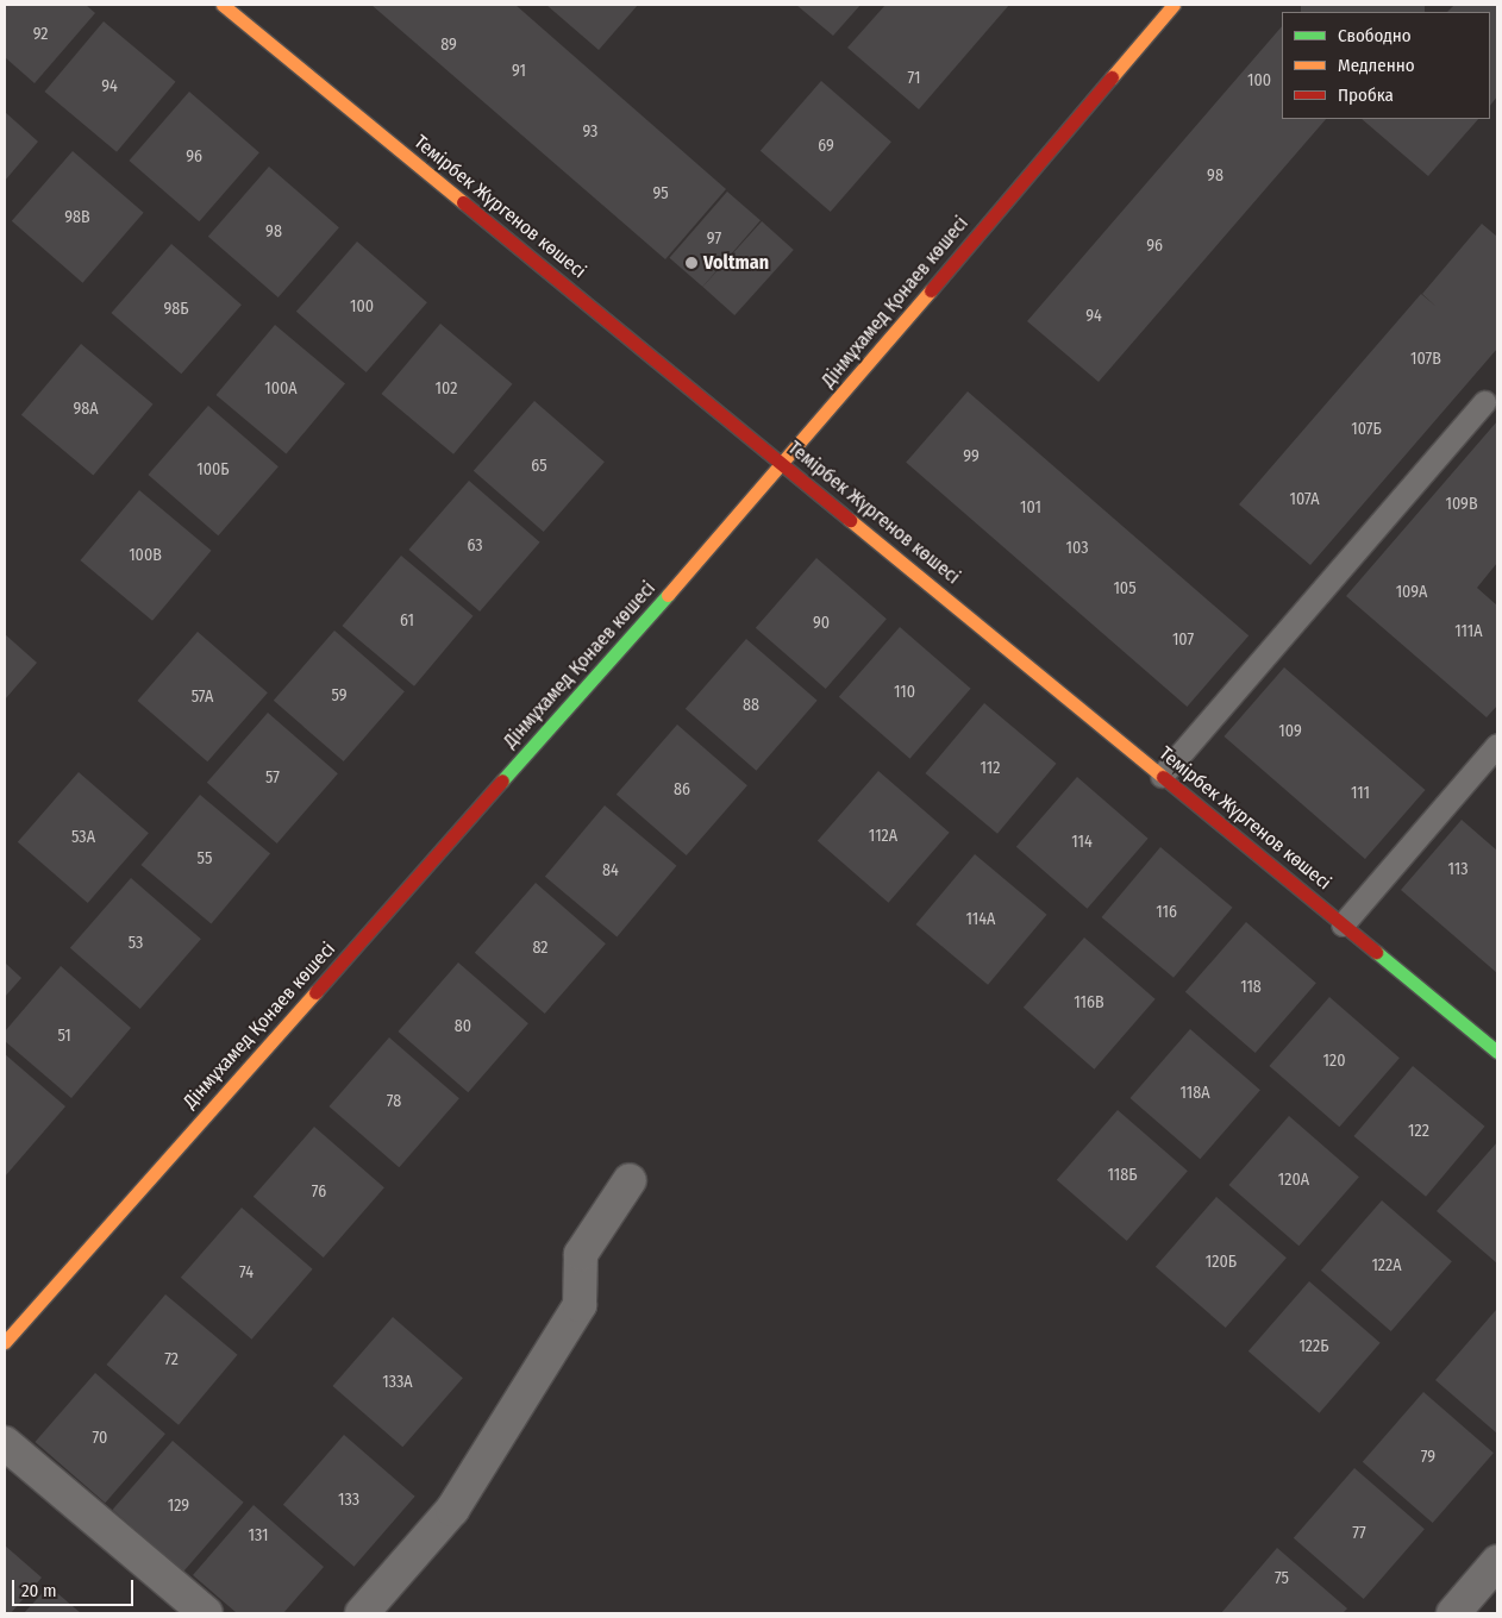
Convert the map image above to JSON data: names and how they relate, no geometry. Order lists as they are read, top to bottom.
{
  "streets": {
    "street": ["Темірбек Жүргенов көшесі", "Дінмұхамед Қонаев көшесі"]
  },
  "crossings": [
    ["Темірбек Жүргенов көшесі", "Дінмұхамед Қонаев көшесі"]
  ],
  "places": ["Voltman"],
  "house_numbers": [
    "92",
    "89",
    "91",
    "71",
    "100",
    "94",
    "93",
    "69",
    "96",
    "98",
    "95",
    "98В",
    "98",
    "97",
    "96",
    "100",
    "98Б",
    "94",
    "107В",
    "100А",
    "102",
    "98А",
    "107Б",
    "99",
    "65",
    "100Б",
    "107А",
    "109В",
    "101",
    "63",
    "103",
    "100В",
    "105",
    "109А",
    "61",
    "90",
    "111А",
    "107",
    "110",
    "59",
    "57А",
    "88",
    "109",
    "112",
    "57",
    "86",
    "111",
    "112А",
    "53А",
    "114",
    "55",
    "113",
    "84",
    "116",
    "114А",
    "53",
    "82",
    "118",
    "116В",
    "80",
    "51",
    "120",
    "118А",
    "78",
    "122",
    "118Б",
    "120А",
    "76",
    "120Б",
    "122А",
    "74",
    "122Б",
    "72",
    "133А",
    "70",
    "79",
    "133",
    "129",
    "77",
    "131",
    "75"
  ],
  "legend": ["Свободно", "Медленно", "Пробка"],
  "scale_bar": "20 m"
}
